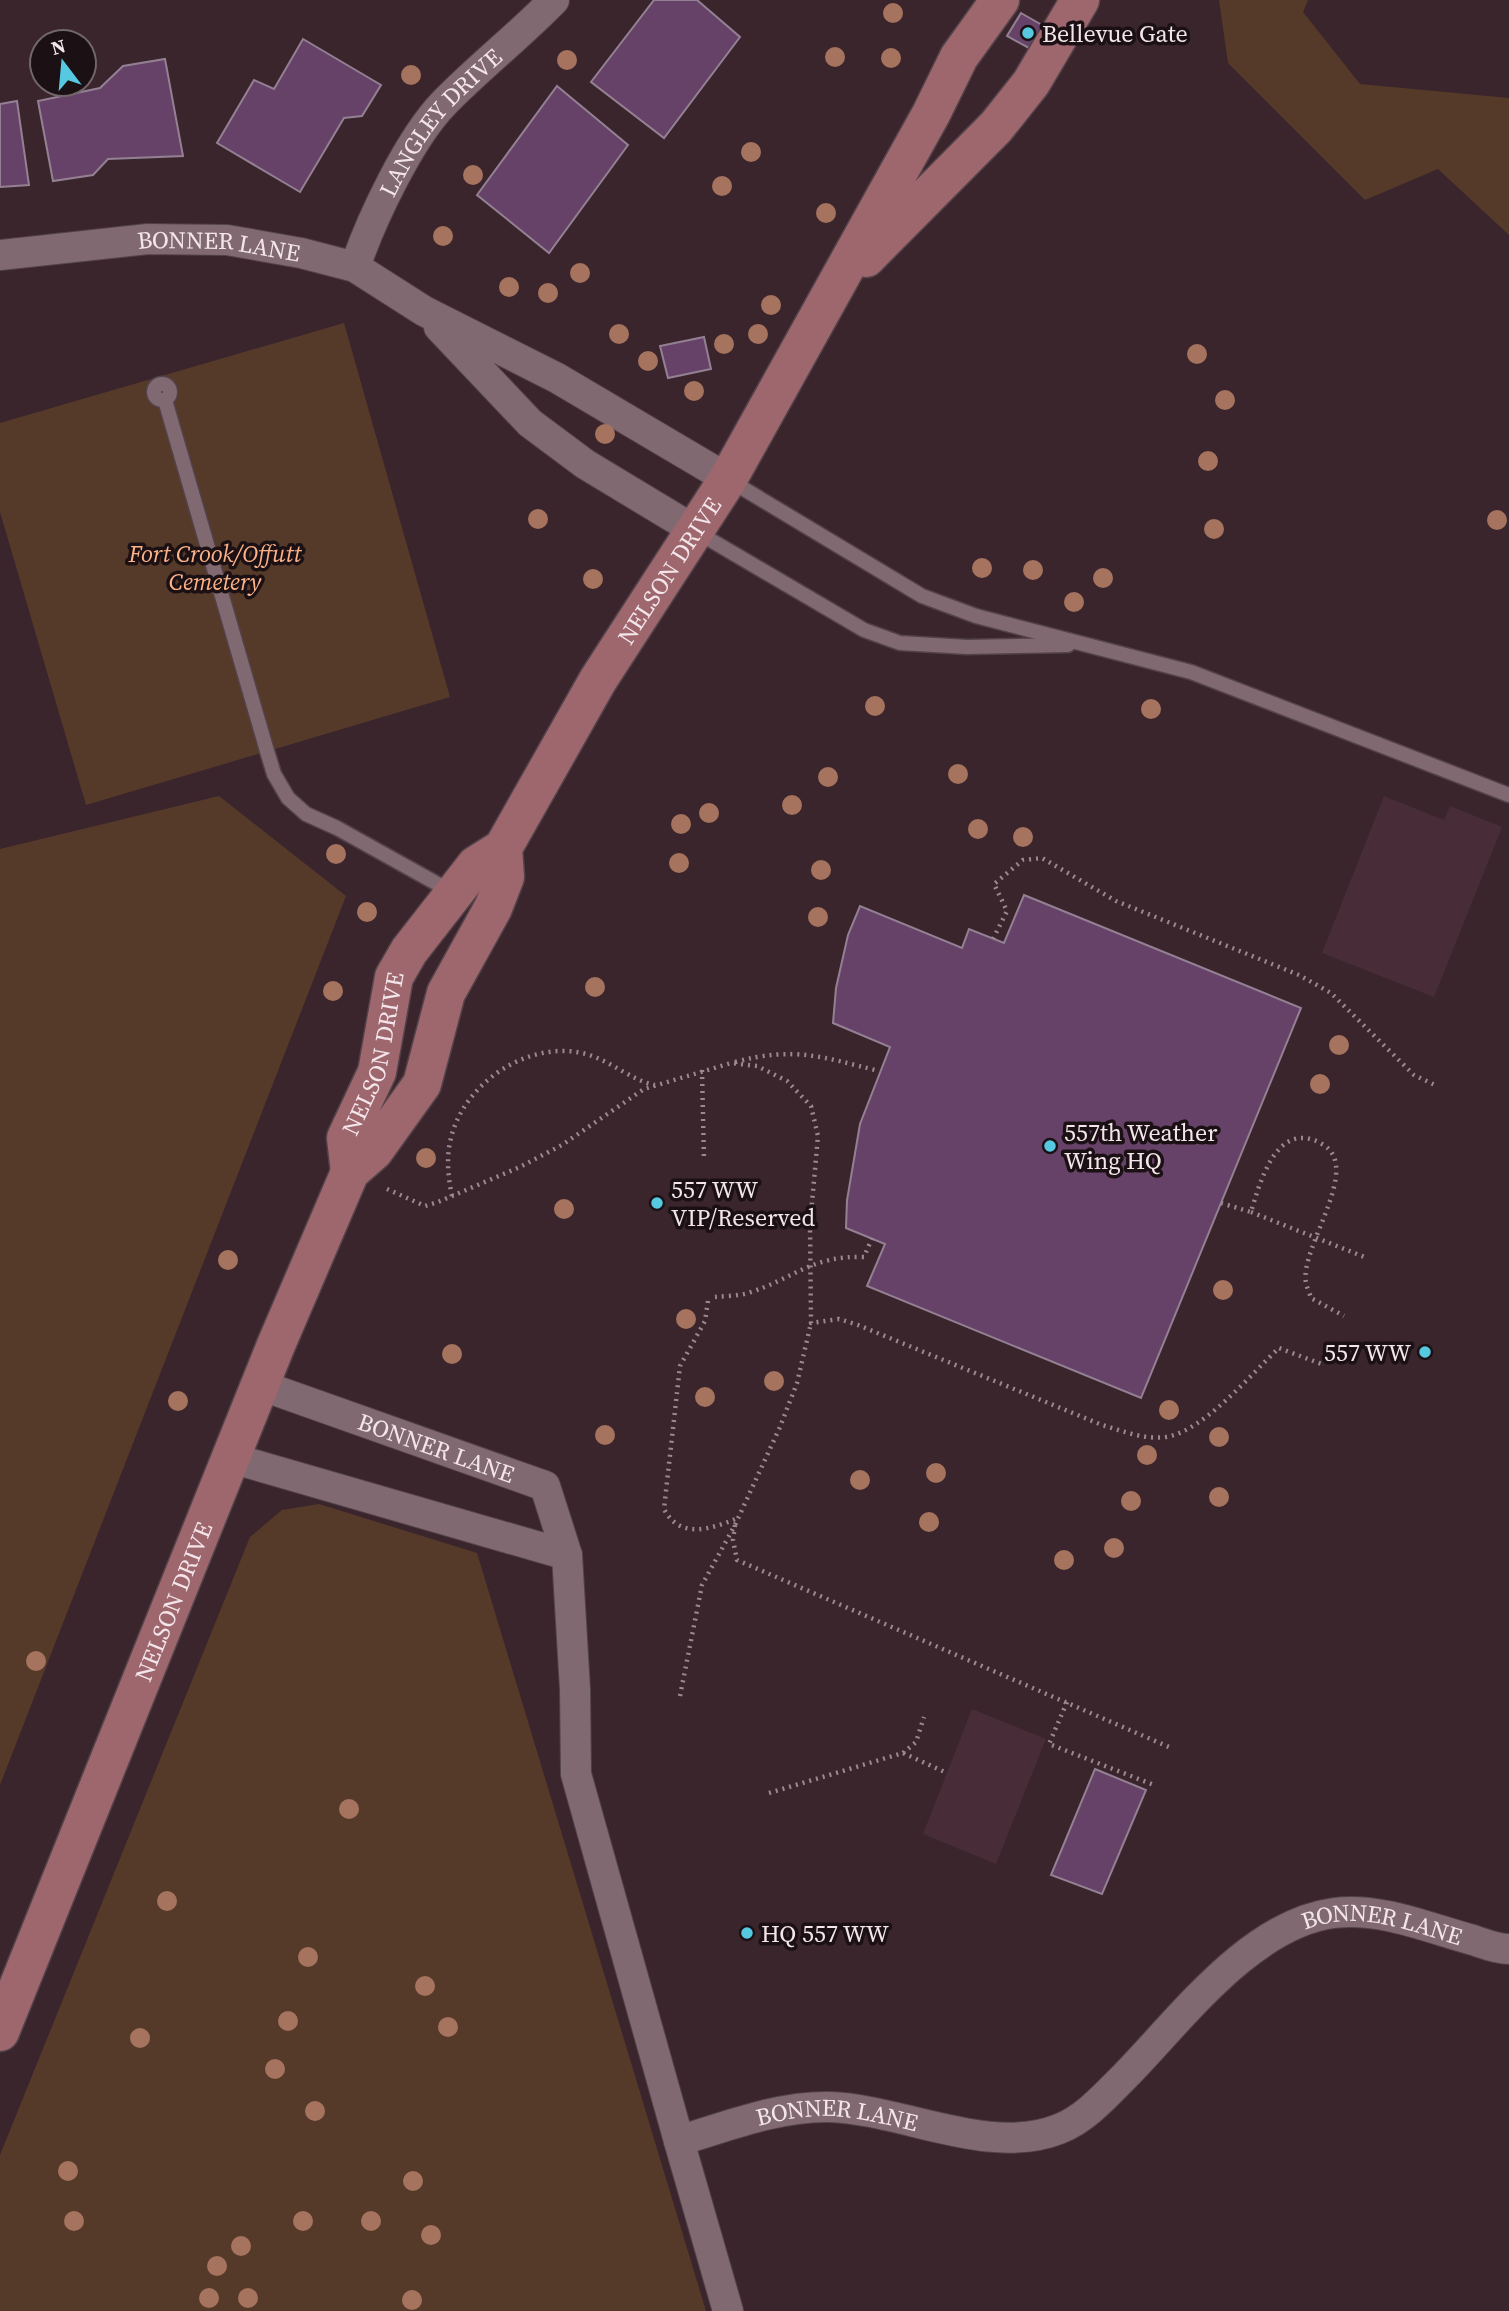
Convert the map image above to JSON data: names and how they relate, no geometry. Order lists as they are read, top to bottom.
{
  "streets": {
    "street": ["LANGLEY DRIVE", "BONNER LANE", "NELSON DRIVE"]
  },
  "crossings": [
    ["LANGLEY DRIVE", "BONNER LANE"],
    ["BONNER LANE", "NELSON DRIVE"]
  ],
  "parks": ["Fort Crook/Offutt Cemetery"],
  "places": [
    "Bellevue Gate",
    "557th Weather Wing HQ",
    "557 WW VIP/Reserved",
    "557 WW",
    "HQ 557 WW"
  ],
  "north": "top"
}
